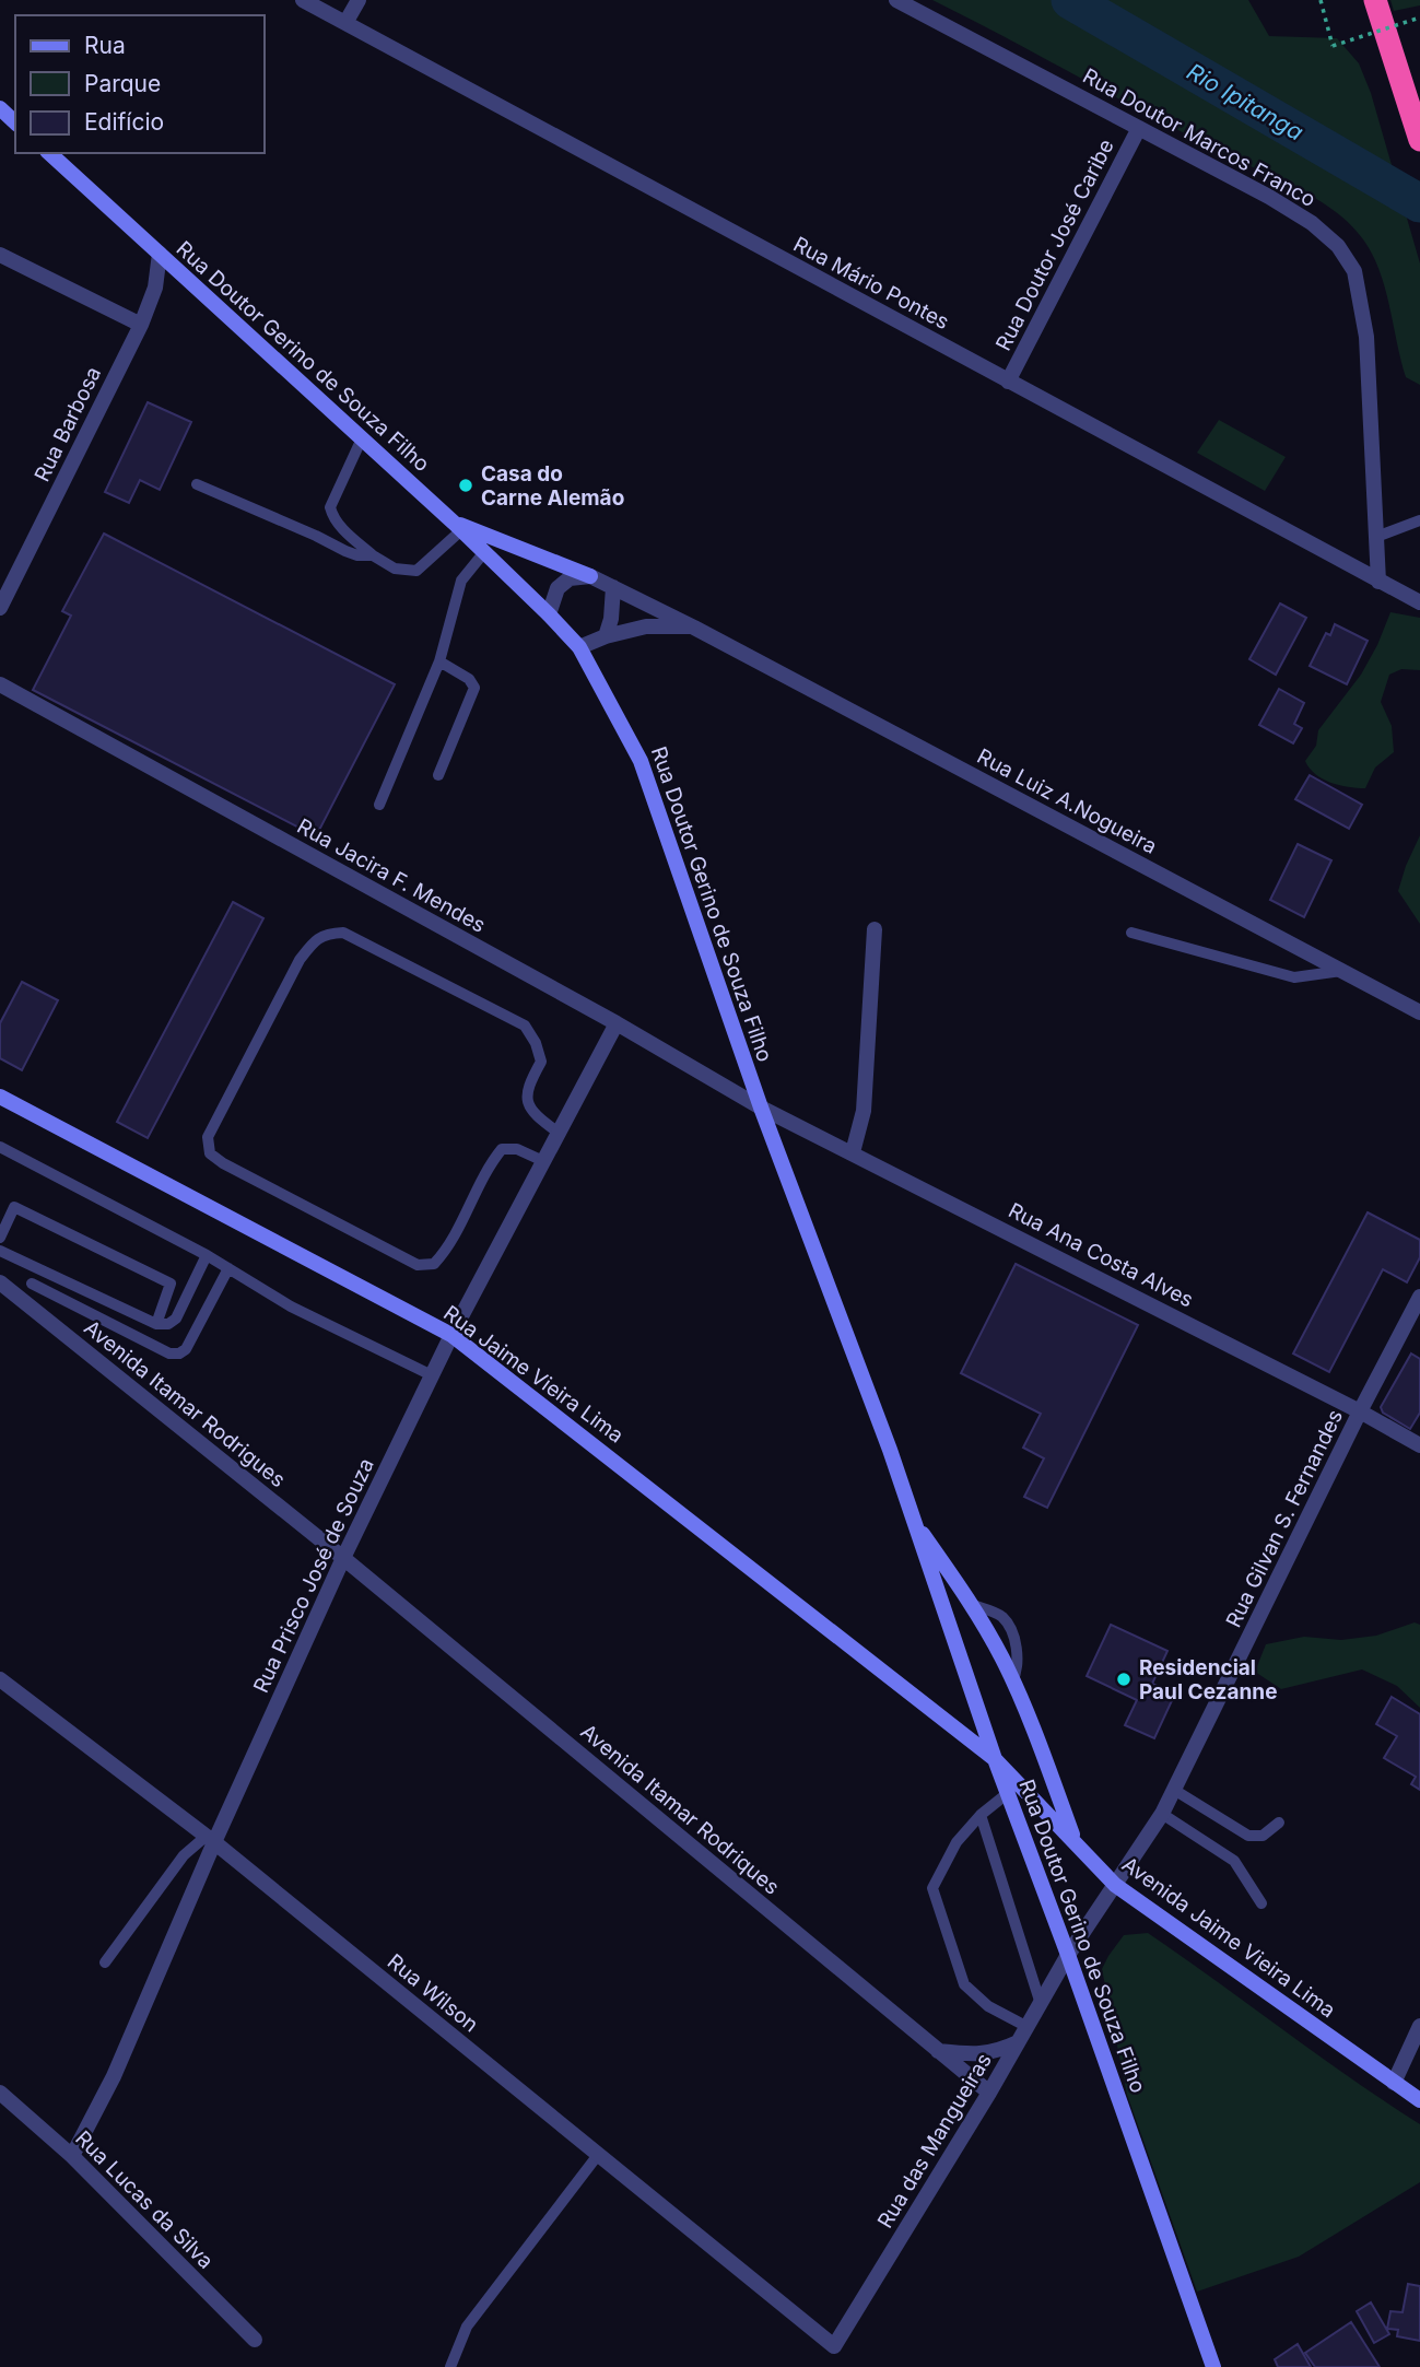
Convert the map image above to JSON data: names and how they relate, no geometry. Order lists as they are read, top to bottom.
{
  "streets": {
    "main road": ["Rua Doutor Gerino de Souza Filho", "Rua Jaime Vieira Lima", "Avenida Jaime Vieira Lima"],
    "street": [
      "Rua Doutor Marcos Franco",
      "Rua Doutor José Caribe",
      "Rua Mário Pontes",
      "Rua Barbosa",
      "Rua Luiz A.Nogueira",
      "Rua Jacira F. Mendes",
      "Rua Ana Costa Alves",
      "Avenida Itamar Rodrigues",
      "Rua Gilvan S. Fernandes",
      "Rua Prisco José de Souza",
      "Avenida Itamar Rodriques",
      "Rua Wilson",
      "Rua das Mangueiras",
      "Rua Lucas da Silva"
    ]
  },
  "crossings": [
    ["Rua Doutor Marcos Franco", "Rua Doutor José Caribe"],
    ["Rua Doutor Marcos Franco", "Rua Mário Pontes"],
    ["Rua Doutor José Caribe", "Rua Mário Pontes"],
    ["Rua Doutor Gerino de Souza Filho", "Rua Barbosa"],
    ["Rua Doutor Gerino de Souza Filho", "Rua Luiz A.Nogueira"],
    ["Rua Doutor Gerino de Souza Filho", "Rua Jacira F. Mendes"],
    ["Rua Doutor Gerino de Souza Filho", "Rua Ana Costa Alves"],
    ["Rua Doutor Gerino de Souza Filho", "Rua Jaime Vieira Lima"],
    ["Rua Doutor Gerino de Souza Filho", "Rua Gilvan S. Fernandes"],
    ["Rua Doutor Gerino de Souza Filho", "Avenida Jaime Vieira Lima"],
    ["Rua Doutor Gerino de Souza Filho", "Rua das Mangueiras"],
    ["Rua Jacira F. Mendes", "Rua Ana Costa Alves"],
    ["Rua Jacira F. Mendes", "Rua Prisco José de Souza"],
    ["Rua Ana Costa Alves", "Rua Gilvan S. Fernandes"],
    ["Rua Jaime Vieira Lima", "Rua Prisco José de Souza"],
    ["Rua Jaime Vieira Lima", "Avenida Jaime Vieira Lima"],
    ["Avenida Itamar Rodrigues", "Rua Prisco José de Souza"],
    ["Avenida Itamar Rodrigues", "Avenida Itamar Rodriques"],
    ["Rua Gilvan S. Fernandes", "Avenida Jaime Vieira Lima"],
    ["Rua Gilvan S. Fernandes", "Rua das Mangueiras"],
    ["Rua Prisco José de Souza", "Avenida Itamar Rodriques"],
    ["Rua Prisco José de Souza", "Rua Wilson"],
    ["Rua Prisco José de Souza", "Rua Lucas da Silva"],
    ["Avenida Itamar Rodriques", "Rua das Mangueiras"],
    ["Rua Wilson", "Rua das Mangueiras"]
  ],
  "water": ["Rio Ipitanga"],
  "places": ["Casa do Carne Alemão", "Residencial Paul Cezanne"],
  "legend": ["Rua", "Parque", "Edifício"]
}
